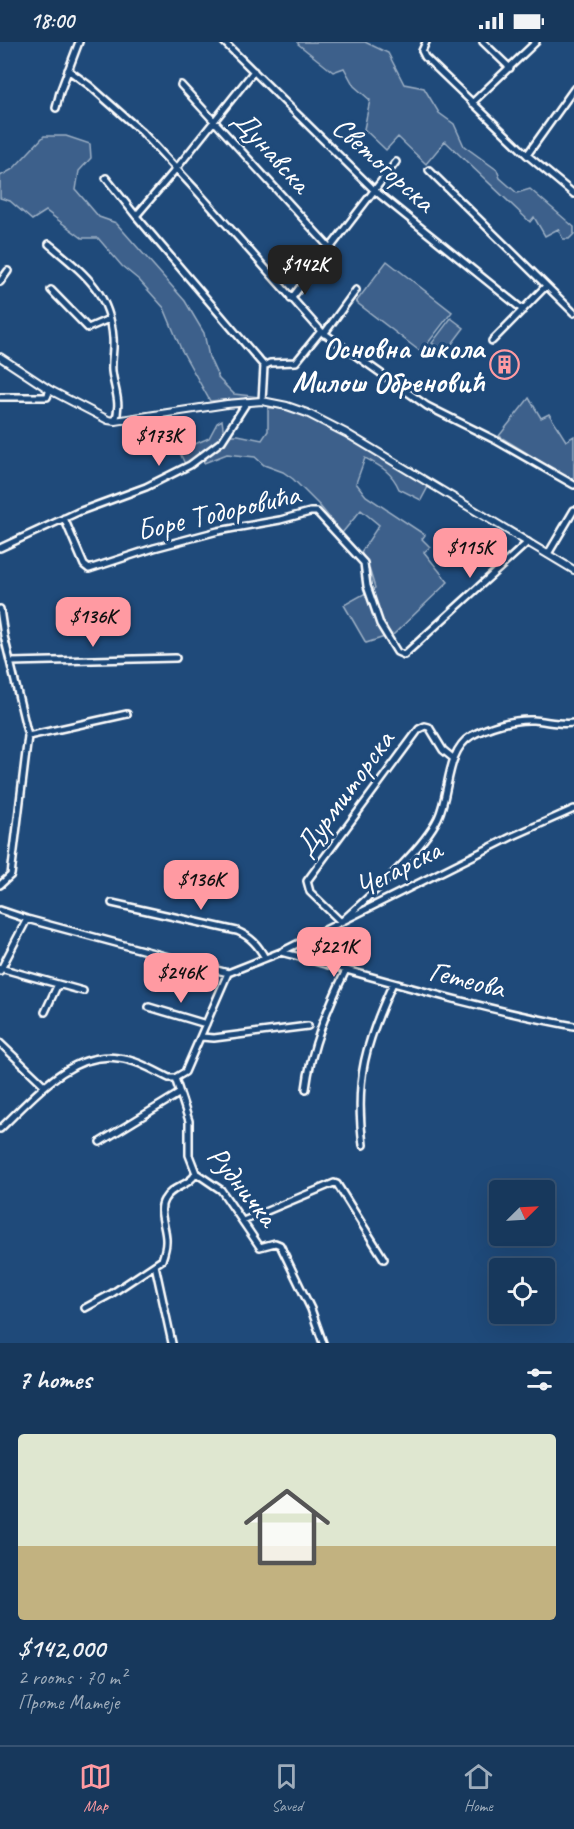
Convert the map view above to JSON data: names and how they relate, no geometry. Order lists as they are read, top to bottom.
{
  "streets": {
    "street": [
      "Дунавска",
      "Светогорска",
      "Боре Тодоровића",
      "Дурмиторска",
      "Чегарска",
      "Гетеова",
      "Рудничка"
    ]
  },
  "crossings": [
    ["Дурмиторска", "Чегарска"],
    ["Чегарска", "Гетеова"]
  ],
  "places": {
    "building": ["Основна школа Милош Обреновић"]
  },
  "north": "top right",
  "page": {
    "status": "18:00",
    "price": [
      "$142K",
      "$173K",
      "$115K",
      "$136K",
      "$136K",
      "$221K",
      "$246K"
    ],
    "heading": "7 homes",
    "list": [
      {
        "name": "$142,000",
        "note": "2 rooms · 70 m² · Проте Матеје"
      }
    ],
    "tabs": ["Map", "Saved", "Home"]
  }
}
